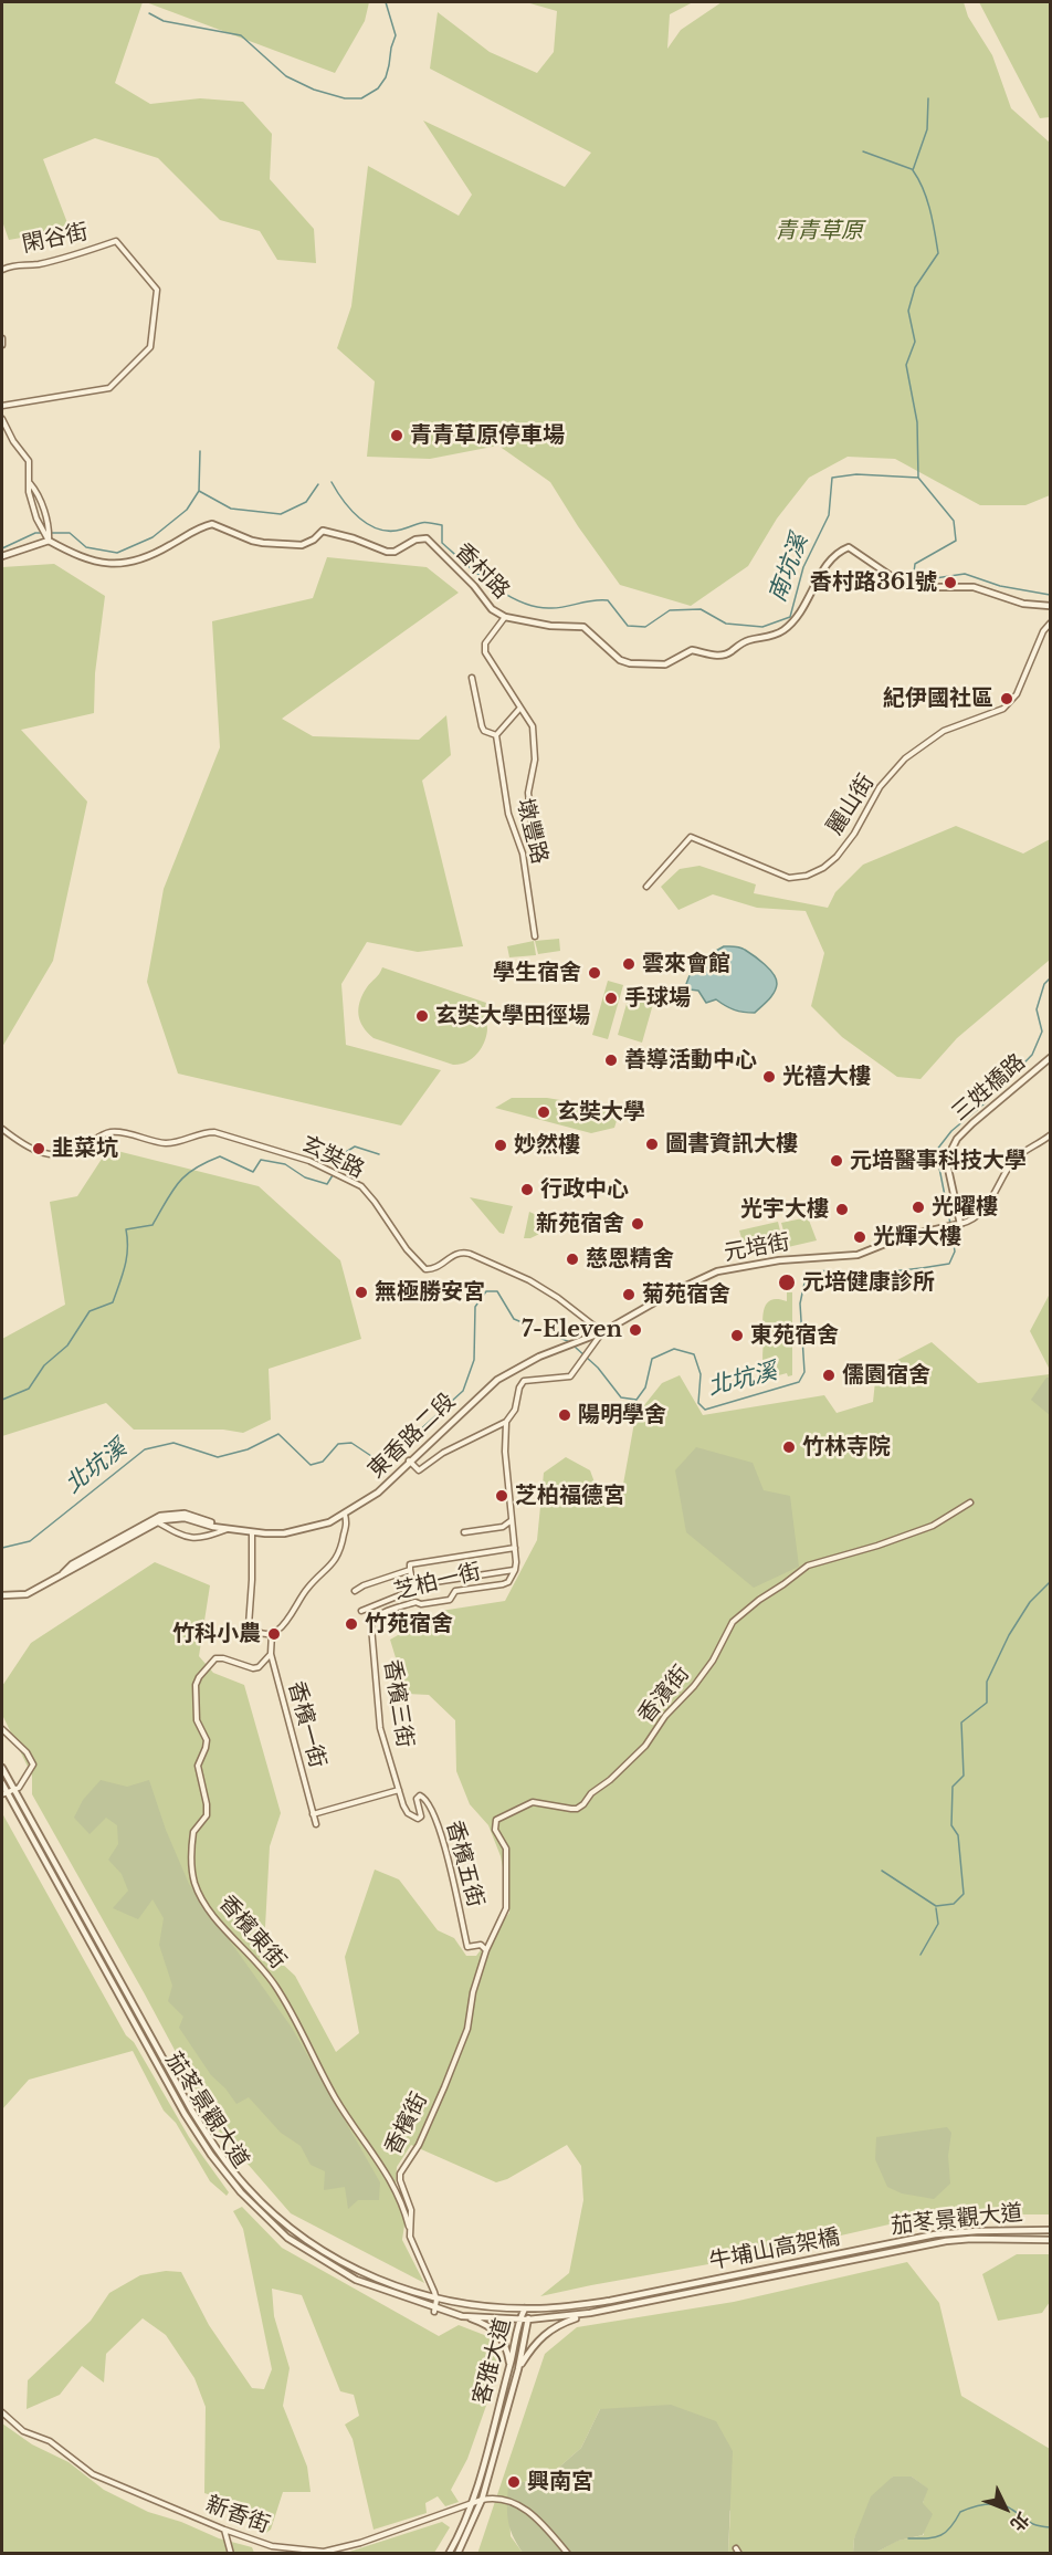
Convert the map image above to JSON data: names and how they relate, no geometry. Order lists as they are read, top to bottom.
{
  "streets": {
    "street": [
      "閑谷街",
      "香村路",
      "麗山街",
      "墩豐路",
      "三姓橋路",
      "玄奘路",
      "元培街",
      "東香路二段",
      "芝柏一街",
      "香濱街",
      "香檳三街",
      "香檳一街",
      "香檳五街",
      "香檳東街",
      "茄苳景觀大道",
      "香檳街",
      "牛埔山高架橋",
      "客雅大道",
      "新香街"
    ]
  },
  "crossings": [
    ["香村路", "墩豐路"],
    ["三姓橋路", "元培街"],
    ["玄奘路", "元培街"],
    ["玄奘路", "東香路二段"],
    ["元培街", "東香路二段"],
    ["芝柏一街", "香檳三街"],
    ["香濱街", "香檳五街"],
    ["香濱街", "香檳街"],
    ["香檳三街", "香檳五街"],
    ["香檳一街", "香檳東街"],
    ["香檳五街", "香檳街"],
    ["香檳東街", "香檳街"],
    ["茄苳景觀大道", "香檳街"],
    ["茄苳景觀大道", "牛埔山高架橋"],
    ["茄苳景觀大道", "客雅大道"],
    ["客雅大道", "新香街"]
  ],
  "water": ["南坑溪", "北坑溪"],
  "parks": ["青青草原"],
  "places": [
    "青青草原停車場",
    "香村路361號",
    "紀伊國社區",
    "雲來會館",
    "學生宿舍",
    "手球場",
    "玄奘大學田徑場",
    "善導活動中心",
    "光禧大樓",
    "玄奘大學",
    "圖書資訊大樓",
    "妙然樓",
    "韭菜坑",
    "元培醫事科技大學",
    "行政中心",
    "光曜樓",
    "光宇大樓",
    "新苑宿舍",
    "光輝大樓",
    "慈恩精舍",
    "元培健康診所",
    "無極勝安宮",
    "菊苑宿舍",
    "7-Eleven",
    "東苑宿舍",
    "儒園宿舍",
    "陽明學舍",
    "竹林寺院",
    "芝柏福德宮",
    "竹苑宿舍",
    "竹科小農",
    "興南宮"
  ],
  "north": "bottom right"
}
